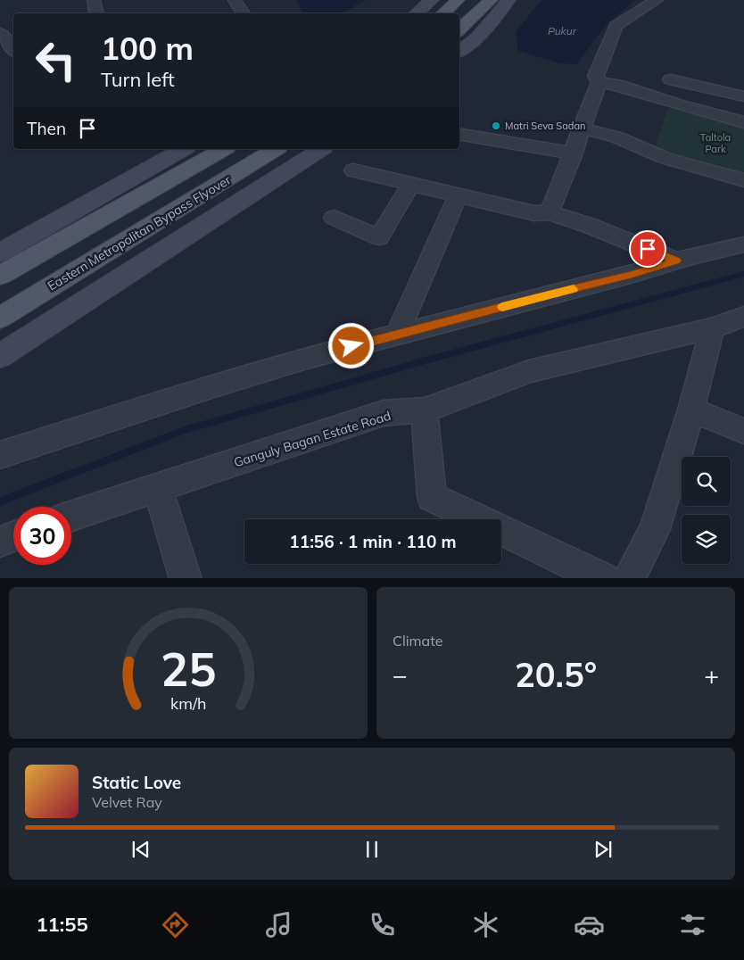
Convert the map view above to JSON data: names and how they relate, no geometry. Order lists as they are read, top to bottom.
{
  "streets": {
    "main road": ["Eastern Metropolitan Bypass Flyover"],
    "street": ["Ganguly Bagan Estate Road"]
  },
  "water": ["Pukur"],
  "parks": ["Taltola Park"],
  "places": ["Matri Seva Sadan"],
  "page": {
    "turn": ["100 m", "Turn left"],
    "then": "Then",
    "limit": "30",
    "trip": "11:56 · 1 min · 110 m",
    "tile": "Climate",
    "heat": ["−", "20.5°", "+"],
    "song": ["Static Love", "Velvet Ray"],
    "tabs": "11:55",
    "gauge": ["25", "km/h"]
  }
}
